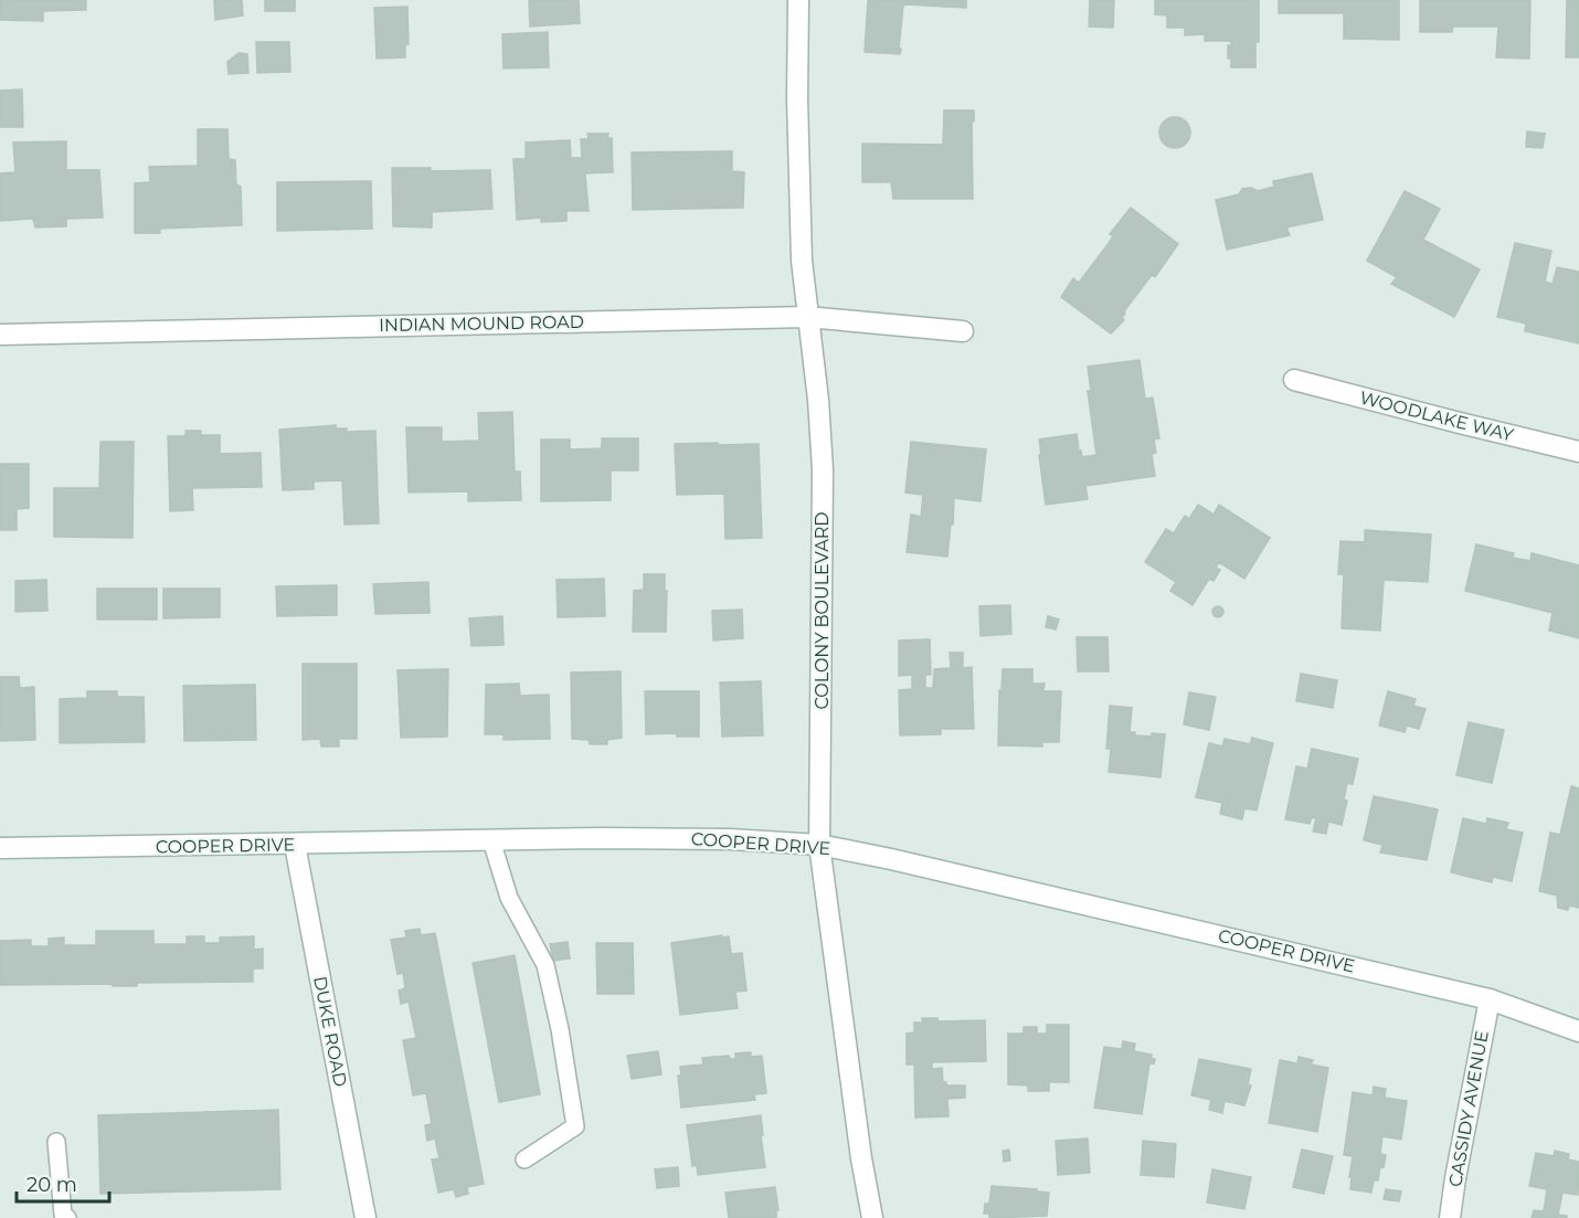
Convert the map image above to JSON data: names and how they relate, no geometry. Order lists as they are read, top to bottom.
{
  "streets": {
    "street": [
      "INDIAN MOUND ROAD",
      "WOODLAKE WAY",
      "COLONY BOULEVARD",
      "COOPER DRIVE",
      "DUKE ROAD",
      "CASSIDY AVENUE"
    ]
  },
  "crossings": [
    ["INDIAN MOUND ROAD", "COLONY BOULEVARD"],
    ["COLONY BOULEVARD", "COOPER DRIVE"],
    ["COOPER DRIVE", "DUKE ROAD"],
    ["COOPER DRIVE", "CASSIDY AVENUE"]
  ],
  "scale_bar": "20 m"
}
